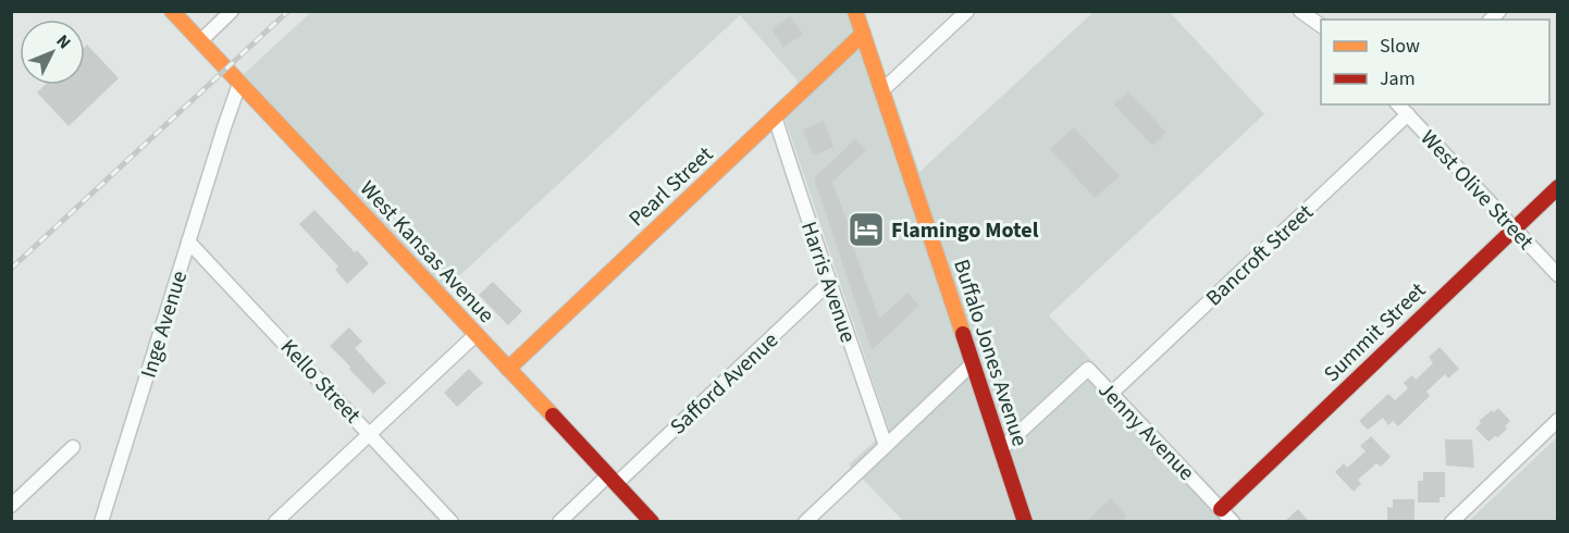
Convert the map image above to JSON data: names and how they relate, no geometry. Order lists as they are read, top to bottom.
{
  "streets": {
    "street": [
      "Pearl Street",
      "West Olive Street",
      "West Kansas Avenue",
      "Bancroft Street",
      "Harris Avenue",
      "Inge Avenue",
      "Summit Street",
      "Buffalo Jones Avenue",
      "Kello Street",
      "Safford Avenue",
      "Jenny Avenue"
    ]
  },
  "crossings": [
    ["Pearl Street", "West Kansas Avenue"],
    ["Pearl Street", "Harris Avenue"],
    ["Pearl Street", "Buffalo Jones Avenue"],
    ["West Olive Street", "Bancroft Street"],
    ["West Olive Street", "Summit Street"],
    ["West Kansas Avenue", "Inge Avenue"],
    ["West Kansas Avenue", "Safford Avenue"],
    ["Bancroft Street", "Jenny Avenue"],
    ["Harris Avenue", "Safford Avenue"],
    ["Inge Avenue", "Kello Street"],
    ["Summit Street", "Jenny Avenue"],
    ["Buffalo Jones Avenue", "Jenny Avenue"]
  ],
  "places": {
    "hotel": ["Flamingo Motel"]
  },
  "legend": ["Slow", "Jam"],
  "north": "top right"
}
